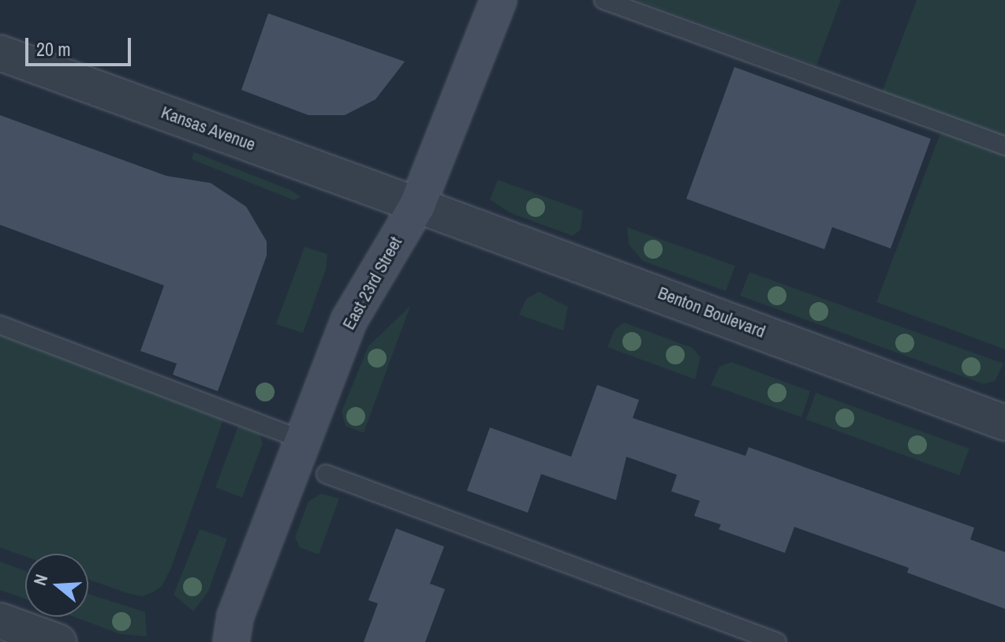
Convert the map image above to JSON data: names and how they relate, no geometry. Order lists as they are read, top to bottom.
{
  "streets": {
    "main road": ["East 23rd Street"],
    "street": ["Kansas Avenue", "Benton Boulevard"]
  },
  "crossings": [
    ["Kansas Avenue", "East 23rd Street"],
    ["Kansas Avenue", "Benton Boulevard"],
    ["East 23rd Street", "Benton Boulevard"]
  ],
  "scale_bar": "20 m",
  "north": "left"
}
